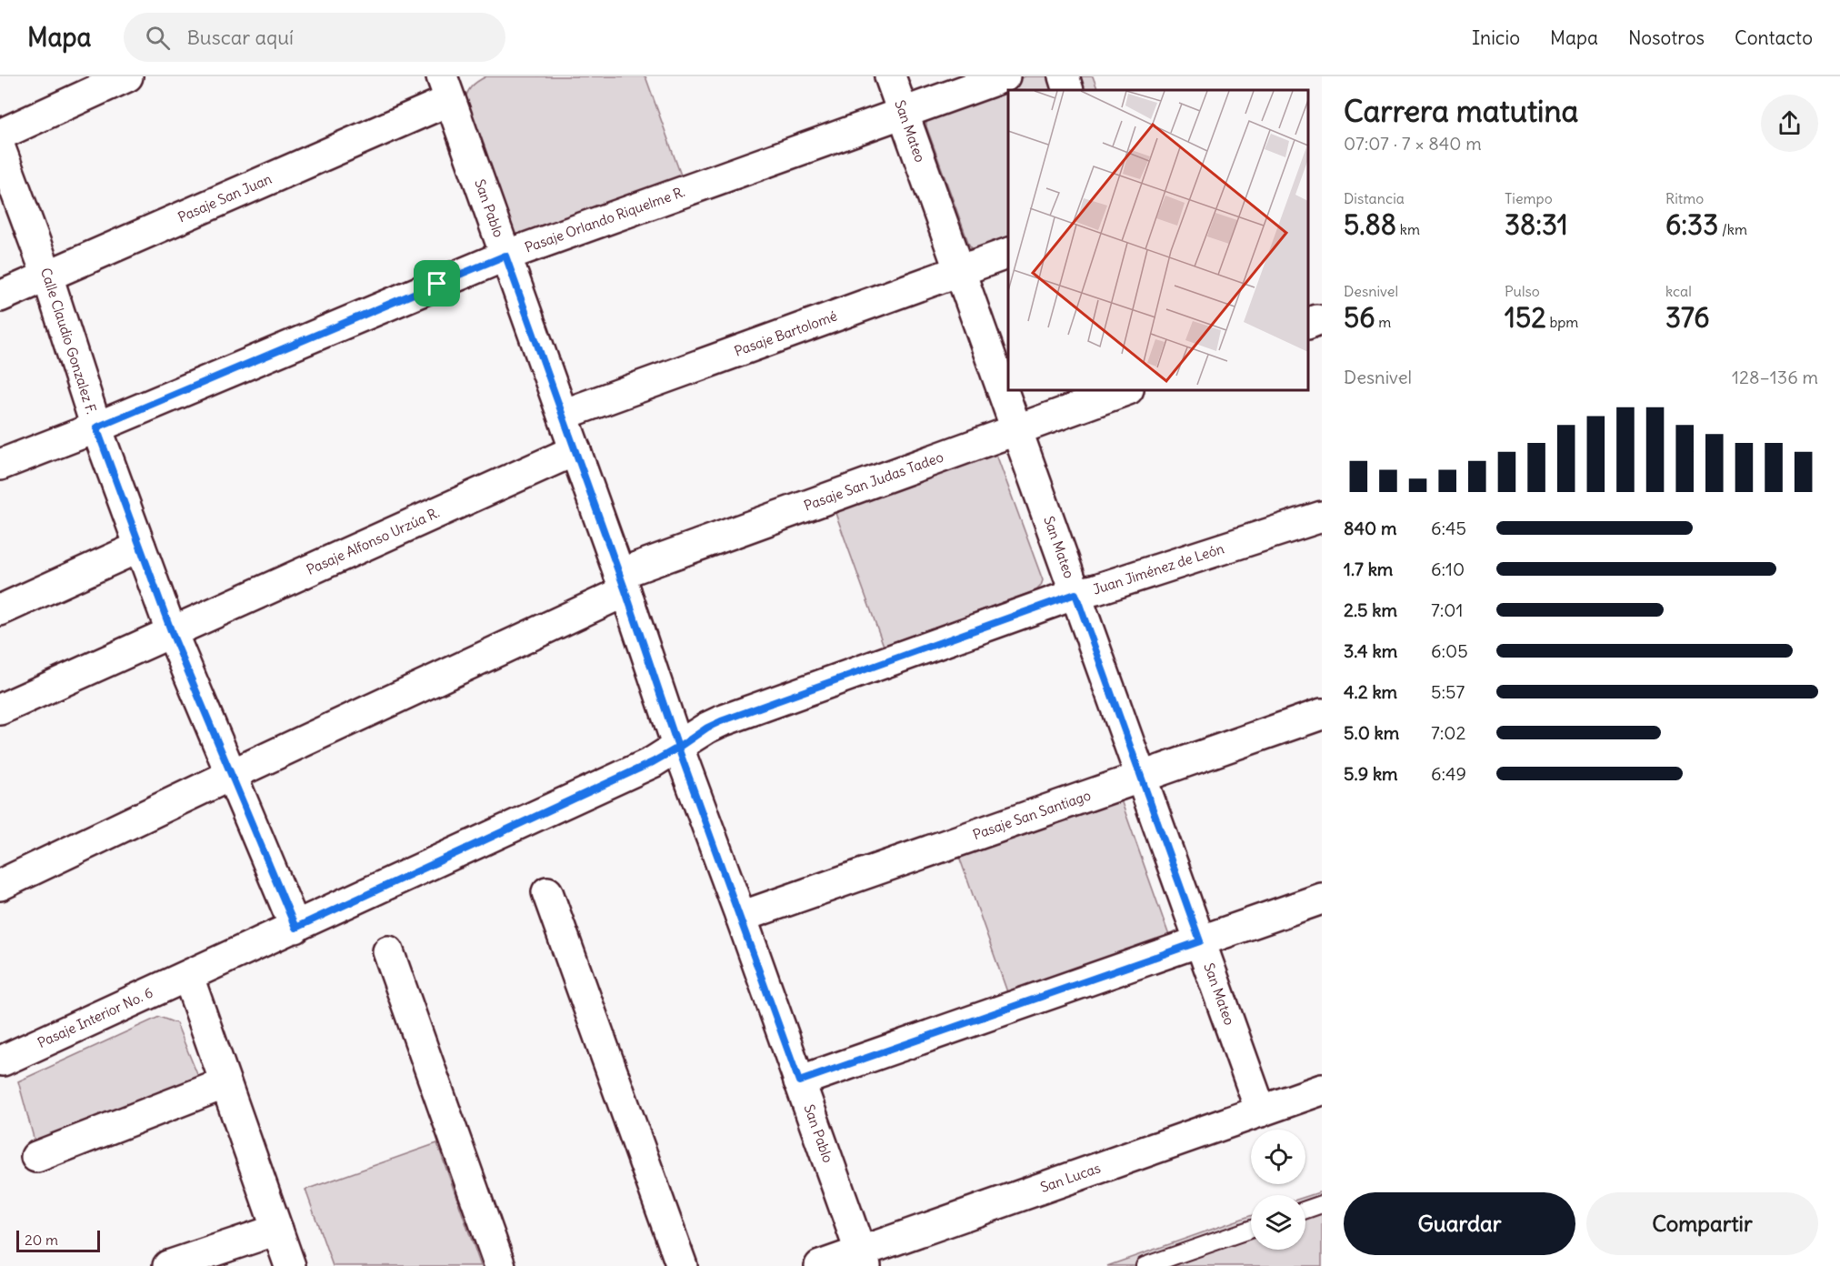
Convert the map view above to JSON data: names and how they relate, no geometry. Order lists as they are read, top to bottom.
{
  "streets": {
    "street": [
      "San Mateo",
      "Pasaje San Juan",
      "San Pablo",
      "Pasaje Orlando Riquelme R.",
      "Pasaje Bartolomé",
      "Calle Claudio Gonzalez F.",
      "Pasaje San Judas Tadeo",
      "Pasaje Alfonso Urzúa R.",
      "Juan Jiménez de León",
      "Pasaje San Santiago",
      "Pasaje Interior No. 6",
      "San Lucas"
    ]
  },
  "crossings": [
    ["San Mateo", "Pasaje Orlando Riquelme R."],
    ["San Mateo", "Pasaje Bartolomé"],
    ["San Mateo", "Pasaje San Judas Tadeo"],
    ["San Mateo", "Juan Jiménez de León"],
    ["San Mateo", "Pasaje San Santiago"],
    ["San Mateo", "San Lucas"],
    ["Pasaje San Juan", "San Pablo"],
    ["Pasaje San Juan", "Calle Claudio Gonzalez F."],
    ["San Pablo", "Pasaje Orlando Riquelme R."],
    ["San Pablo", "Pasaje Bartolomé"],
    ["San Pablo", "Pasaje San Judas Tadeo"],
    ["San Pablo", "Pasaje Alfonso Urzúa R."],
    ["San Pablo", "Juan Jiménez de León"],
    ["San Pablo", "Pasaje San Santiago"],
    ["San Pablo", "San Lucas"],
    ["Pasaje Orlando Riquelme R.", "Calle Claudio Gonzalez F."],
    ["Calle Claudio Gonzalez F.", "Pasaje San Judas Tadeo"],
    ["Calle Claudio Gonzalez F.", "Pasaje Alfonso Urzúa R."],
    ["Calle Claudio Gonzalez F.", "Juan Jiménez de León"],
    ["Juan Jiménez de León", "Pasaje Interior No. 6"]
  ],
  "scale_bar": "20 m",
  "page": {
    "header": "Mapa",
    "search": "Buscar aquí",
    "nav": [
      "Inicio",
      "Mapa",
      "Nosotros",
      "Contacto"
    ],
    "heading": ["Carrera matutina", "07:07 · 7 × 840 m"],
    "stats": [
      ["Distancia", "5.88 km"],
      ["Tiempo", "38:31"],
      ["Ritmo", "6:33 /km"],
      ["Desnivel", "56 m"],
      ["Pulso", "152 bpm"],
      ["kcal", "376"]
    ],
    "chart": ["Desnivel", "128–136 m"],
    "list": [
      {
        "name": "840 m",
        "note": "6:45"
      },
      {
        "name": "1.7 km",
        "note": "6:10"
      },
      {
        "name": "2.5 km",
        "note": "7:01"
      },
      {
        "name": "3.4 km",
        "note": "6:05"
      },
      {
        "name": "4.2 km",
        "note": "5:57"
      },
      {
        "name": "5.0 km",
        "note": "7:02"
      },
      {
        "name": "5.9 km",
        "note": "6:49"
      }
    ],
    "buttons": ["Guardar", "Compartir"],
    "scale": "20 m"
  }
}
